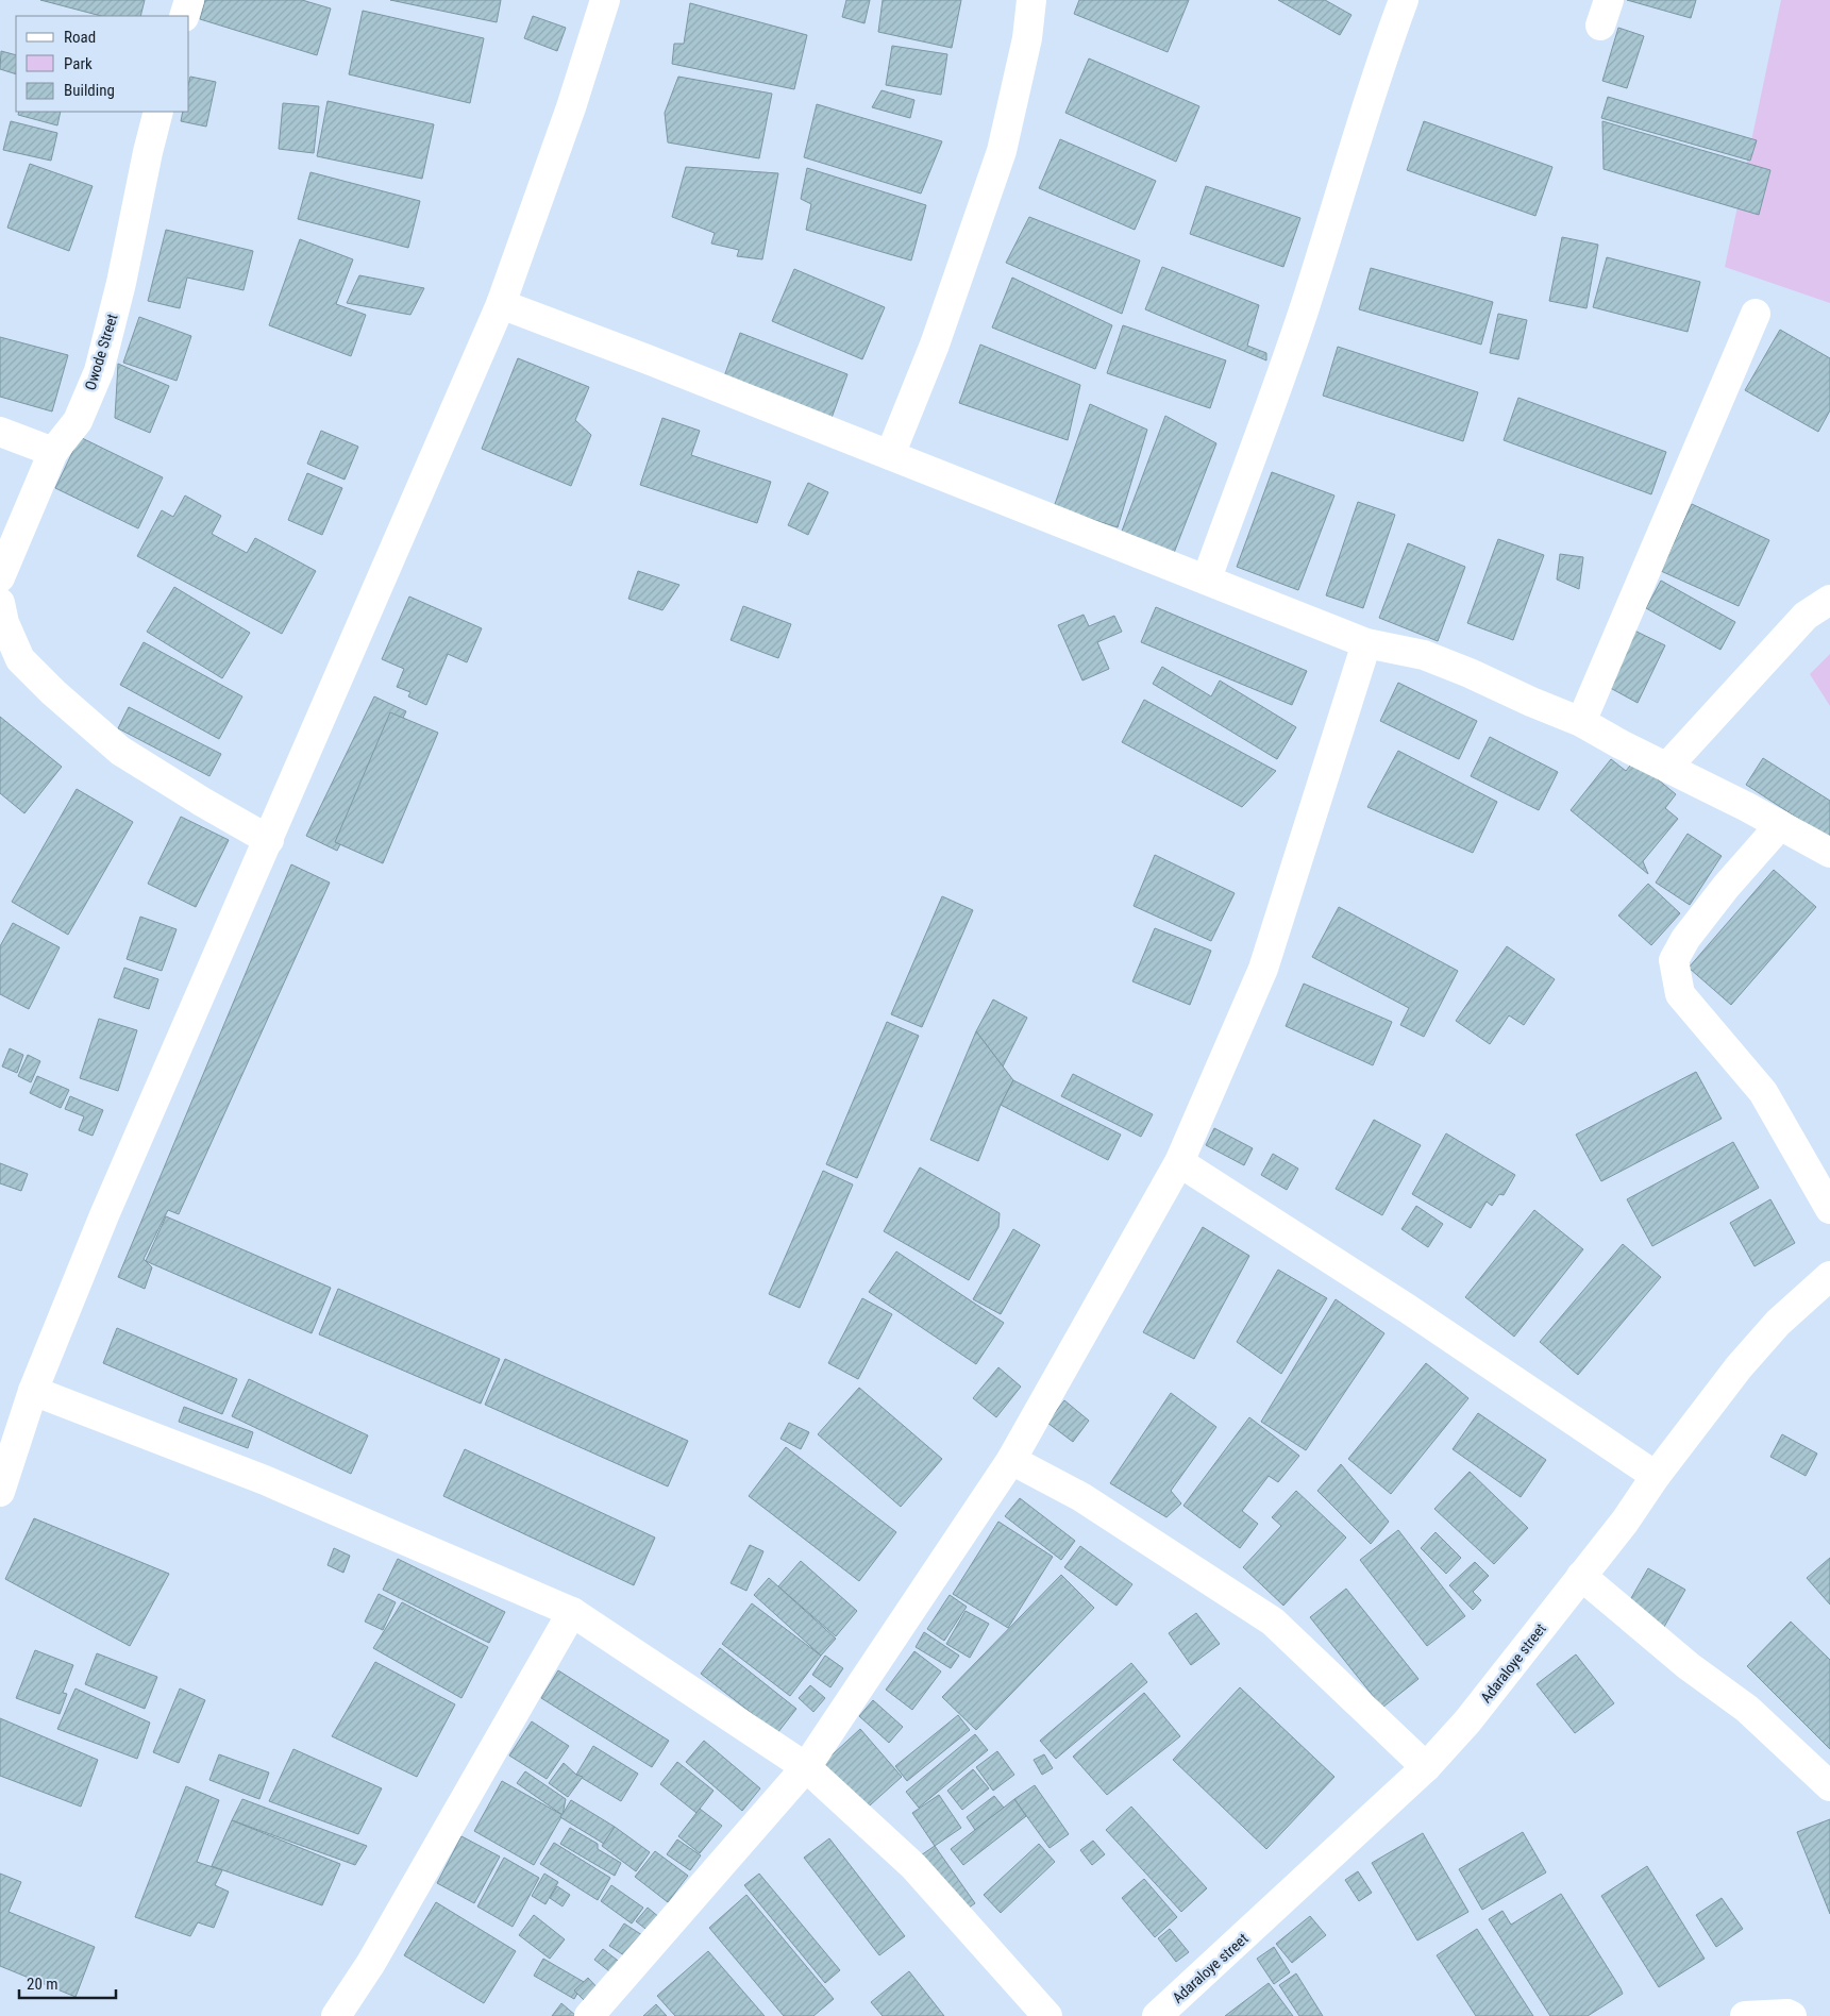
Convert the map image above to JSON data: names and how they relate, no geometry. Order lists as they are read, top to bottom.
{
  "streets": {
    "street": ["Owode Street", "Adaraloye street"]
  },
  "legend": ["Road", "Park", "Building"],
  "scale_bar": "20 m"
}
